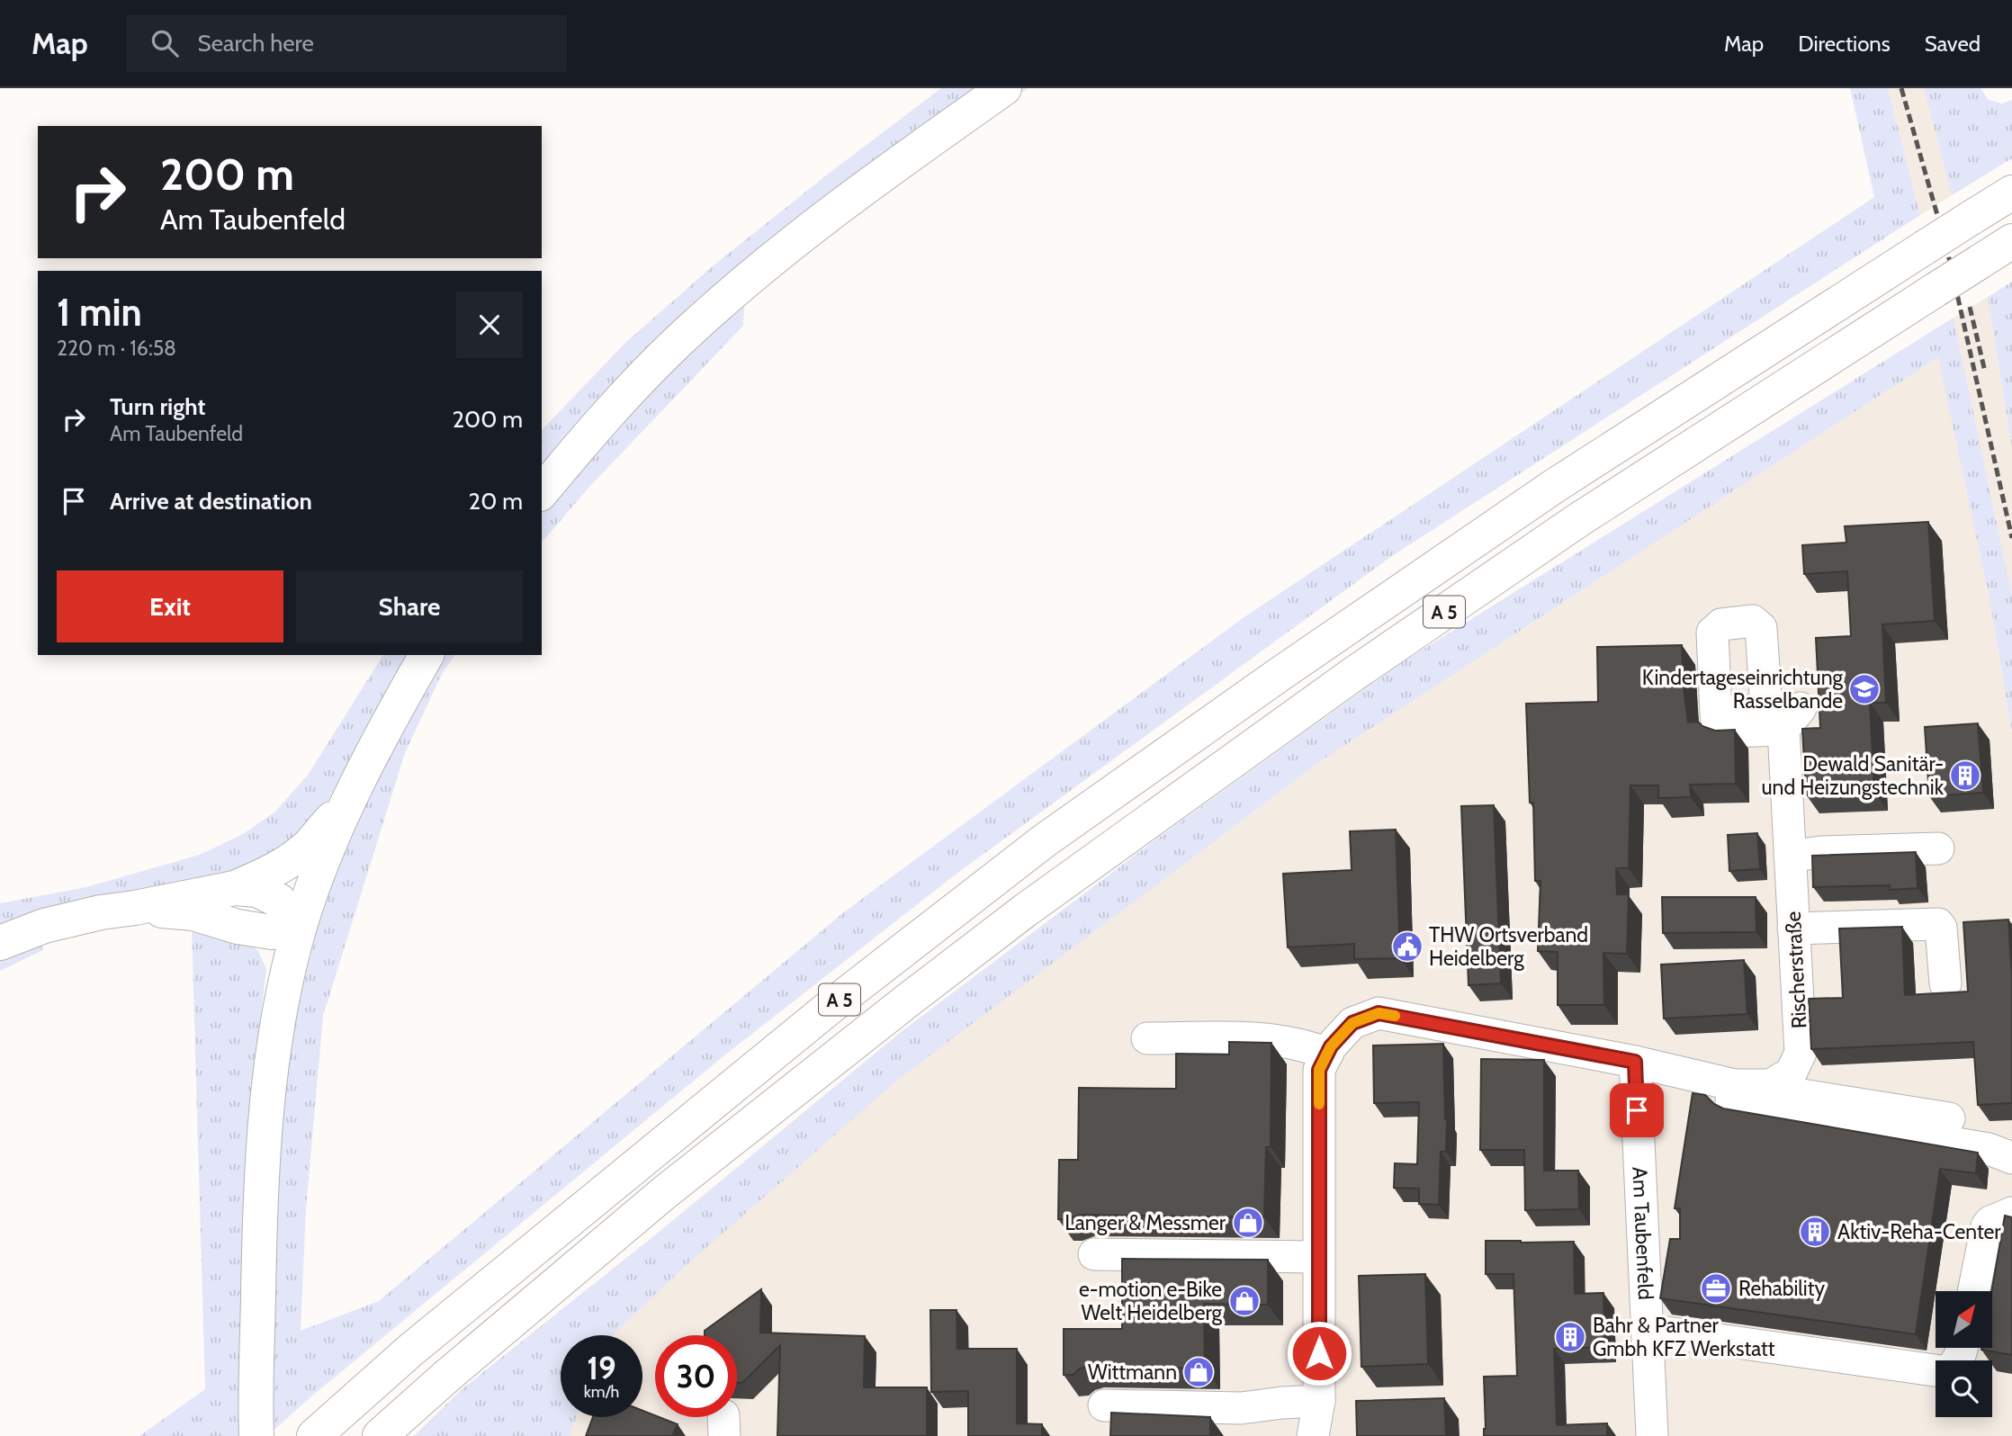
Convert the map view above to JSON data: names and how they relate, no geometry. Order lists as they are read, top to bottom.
{
  "streets": {
    "main road": ["A 5"],
    "street": ["Rischerstraße", "Am Taubenfeld"]
  },
  "places": {
    "school or university": ["Kindertageseinrichtung Rasselbande"],
    "building": ["Dewald Sanitär- und Heizungstechnik", "Aktiv-Reha-Center", "Bahr & Partner Gmbh KFZ Werkstatt"],
    "public building": ["THW Ortsverband Heidelberg"],
    "shop": ["Langer & Messmer", "e-motion e-Bike Welt Heidelberg", "Wittmann"],
    "office": ["Rehability"]
  },
  "north": "top right",
  "page": {
    "header": "Map",
    "search": "Search here",
    "nav": ["Map", "Directions", "Saved"],
    "turn": ["200 m", "Am Taubenfeld"],
    "heading": ["1 min", "220 m · 16:58"],
    "list": [
      {
        "name": "Turn right",
        "note": "Am Taubenfeld",
        "value": "200 m"
      },
      {
        "name": "Arrive at destination",
        "value": "20 m"
      }
    ],
    "buttons": ["Exit", "Share"],
    "speed": "19 km/h",
    "limit": "30"
  }
}
